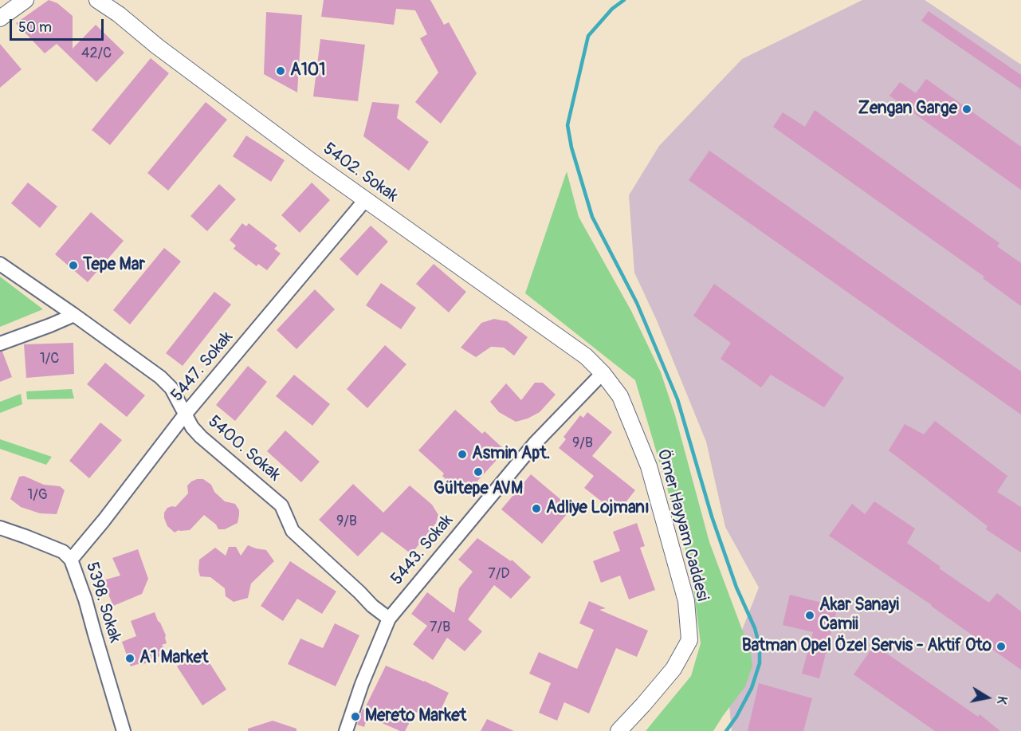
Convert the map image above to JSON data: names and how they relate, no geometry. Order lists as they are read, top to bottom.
{
  "streets": {
    "street": [
      "5402. Sokak",
      "5447. Sokak",
      "5400. Sokak",
      "Ömer Hayyam Caddesi",
      "5443. Sokak",
      "5398. Sokak"
    ]
  },
  "crossings": [
    ["5402. Sokak", "5447. Sokak"],
    ["5402. Sokak", "Ömer Hayyam Caddesi"],
    ["5402. Sokak", "5443. Sokak"],
    ["5447. Sokak", "5400. Sokak"],
    ["5447. Sokak", "5398. Sokak"],
    ["5400. Sokak", "5443. Sokak"],
    ["Ömer Hayyam Caddesi", "5443. Sokak"]
  ],
  "places": [
    "A101",
    "Zengan Garge",
    "Tepe Mar",
    "Asmin Apt.",
    "Gültepe AVM",
    "Adliye Lojmanı",
    "Akar Sanayi Camii",
    "Batman Opel Özel Servis - Aktif Oto",
    "A1 Market",
    "Mereto Market"
  ],
  "house_numbers": [
    "42/C",
    "1/C",
    "9/B",
    "1/G",
    "9/B",
    "7/D",
    "7/B"
  ],
  "scale_bar": "50 m",
  "north": "right"
}
